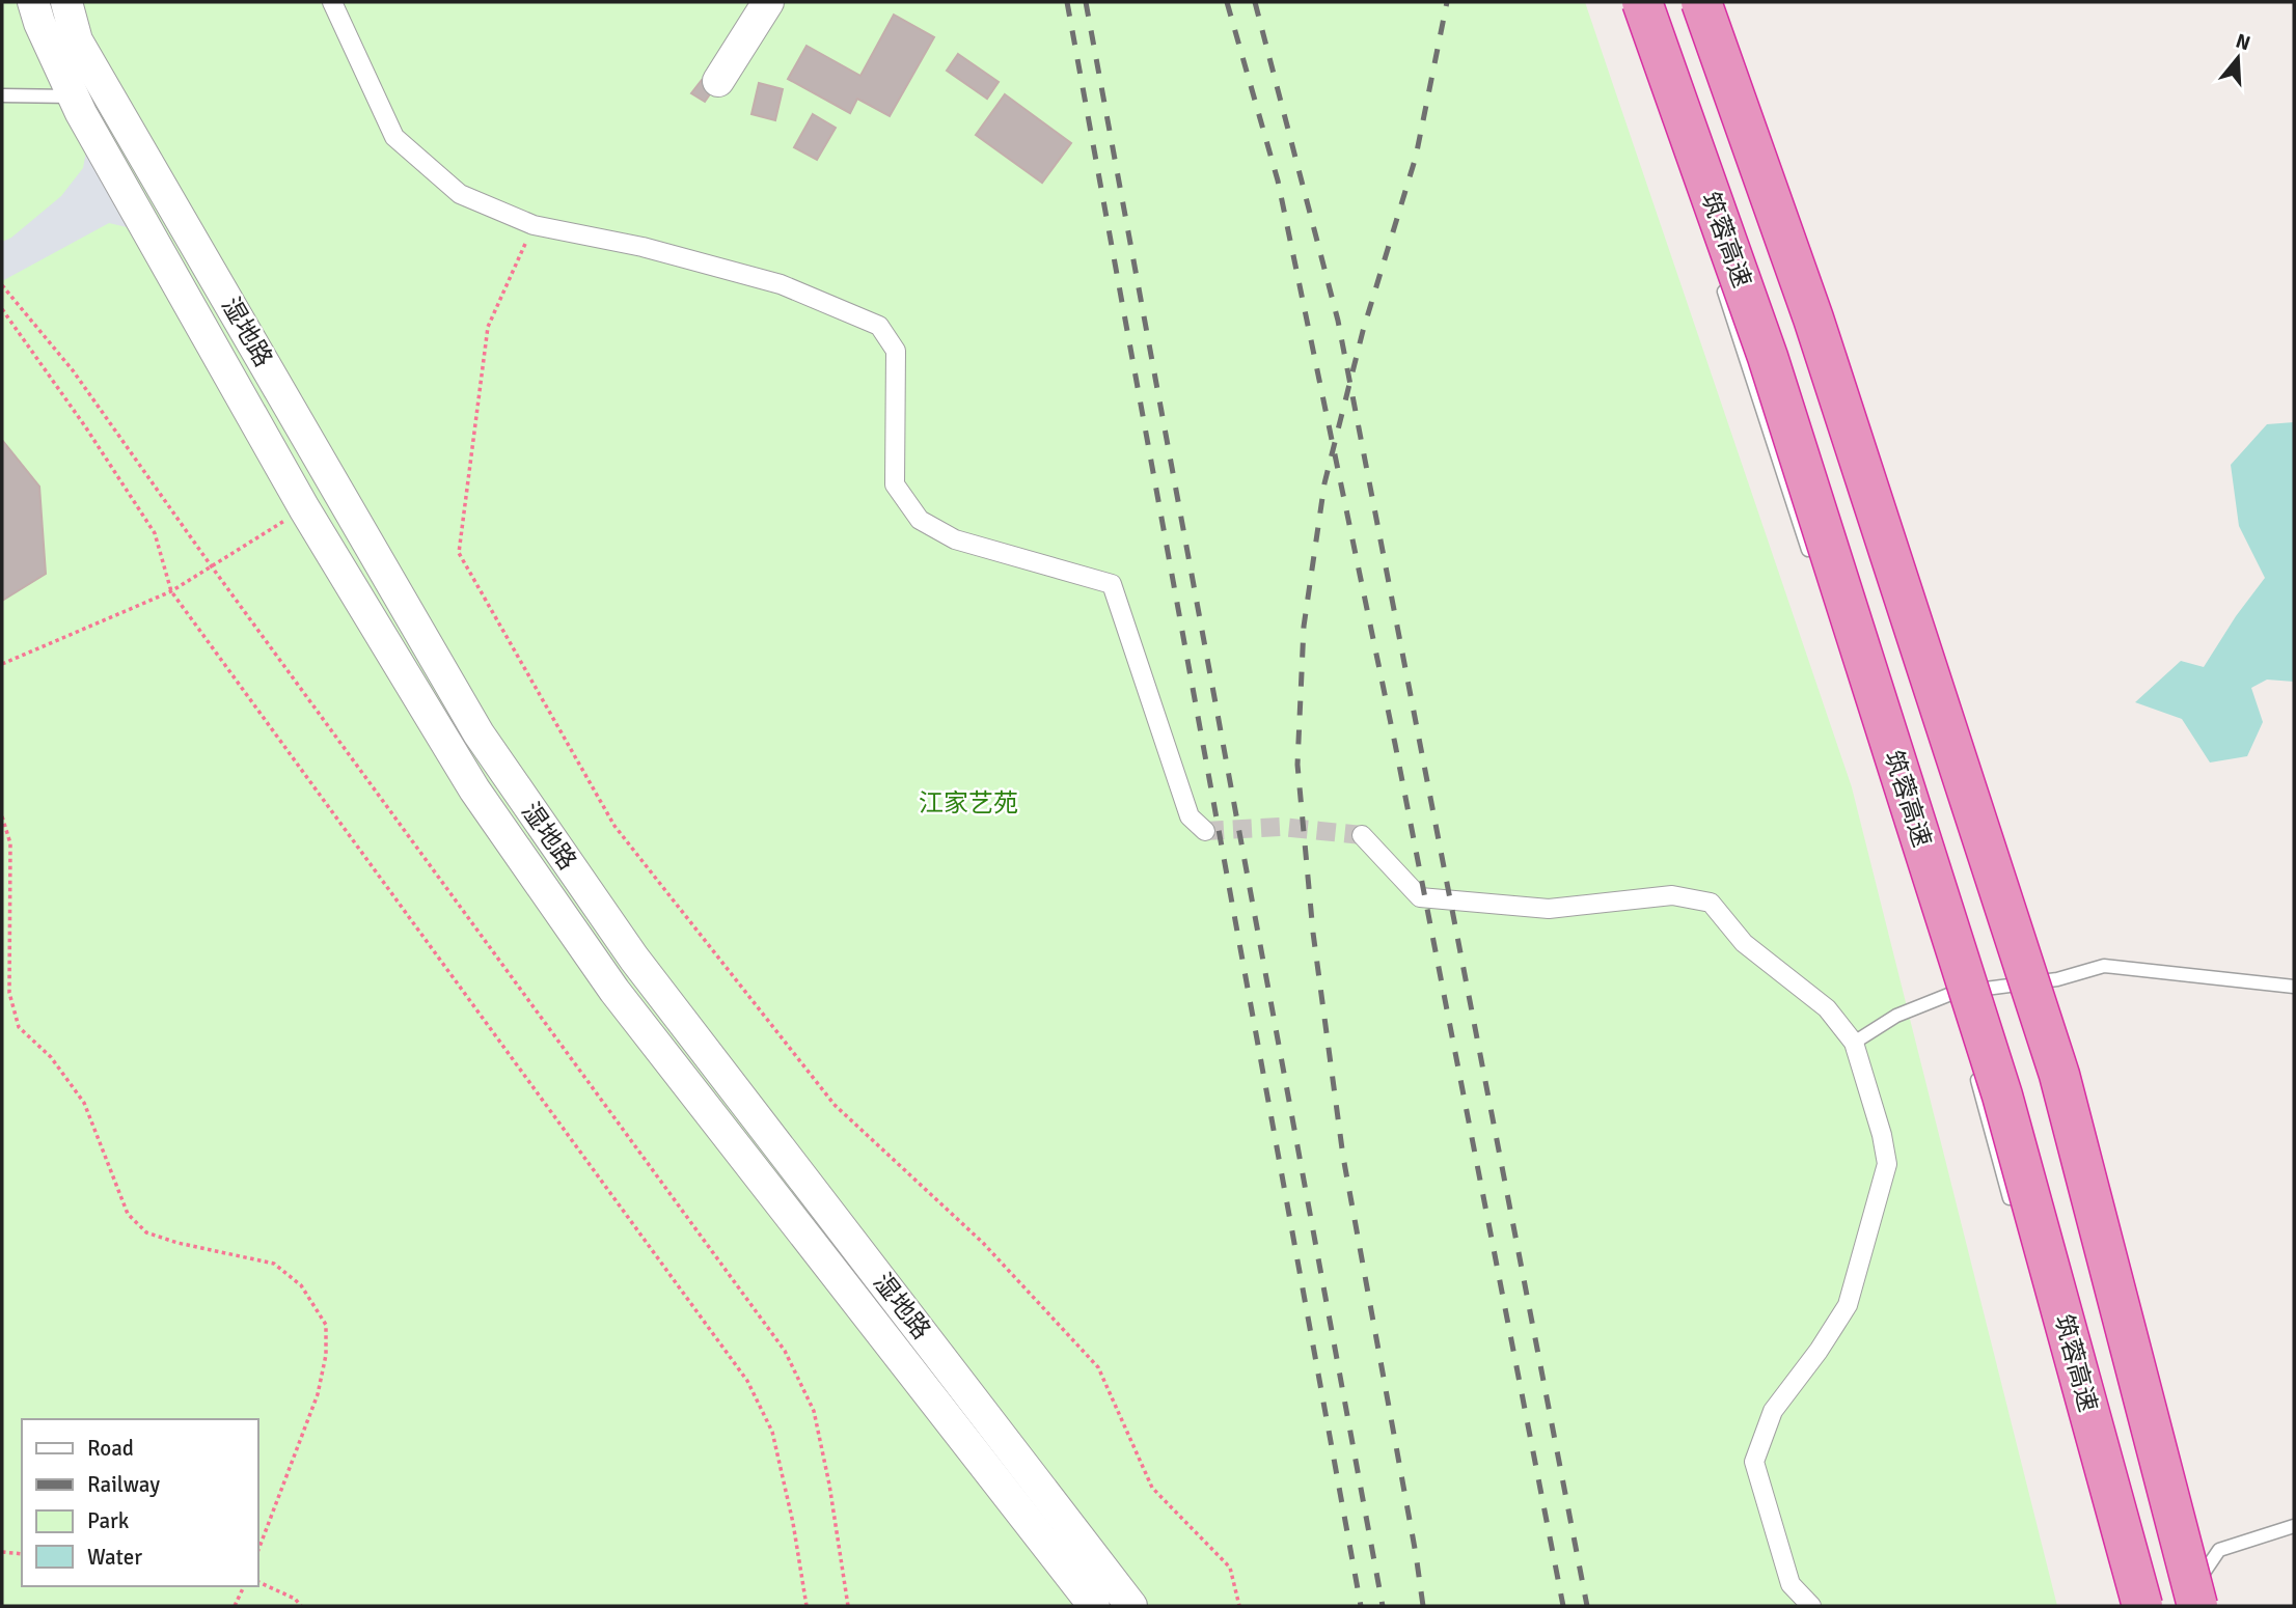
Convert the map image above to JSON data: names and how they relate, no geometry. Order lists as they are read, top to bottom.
{
  "streets": {
    "highway": ["筑蓉高速"],
    "street": ["湿地路"]
  },
  "parks": ["江家艺苑"],
  "legend": [
    "Road",
    "Railway",
    "Park",
    "Water"
  ],
  "north": "top"
}
